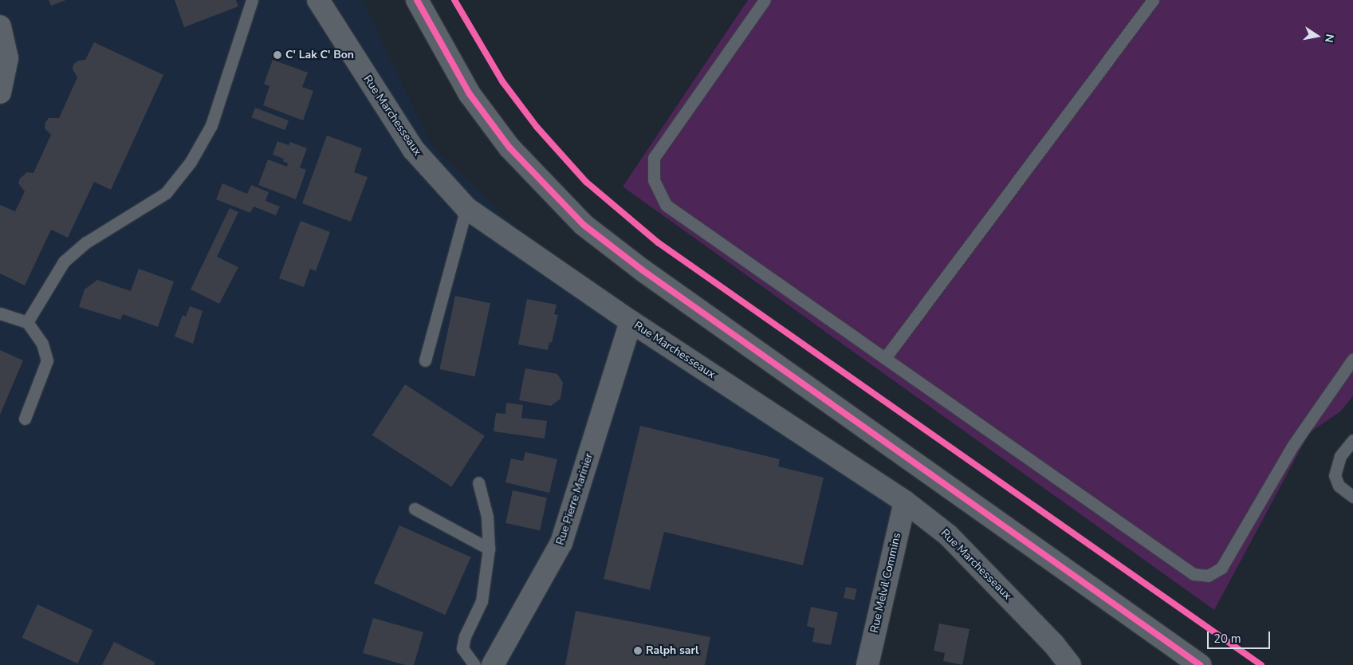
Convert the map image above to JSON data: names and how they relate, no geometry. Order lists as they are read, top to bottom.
{
  "streets": {
    "street": ["Rue Marchesseaux", "Rue Pierre Marinier", "Rue Melvil Commins"]
  },
  "crossings": [
    ["Rue Marchesseaux", "Rue Pierre Marinier"],
    ["Rue Marchesseaux", "Rue Melvil Commins"]
  ],
  "places": ["C' Lak C' Bon", "Ralph sarl"],
  "scale_bar": "20 m",
  "north": "right"
}
